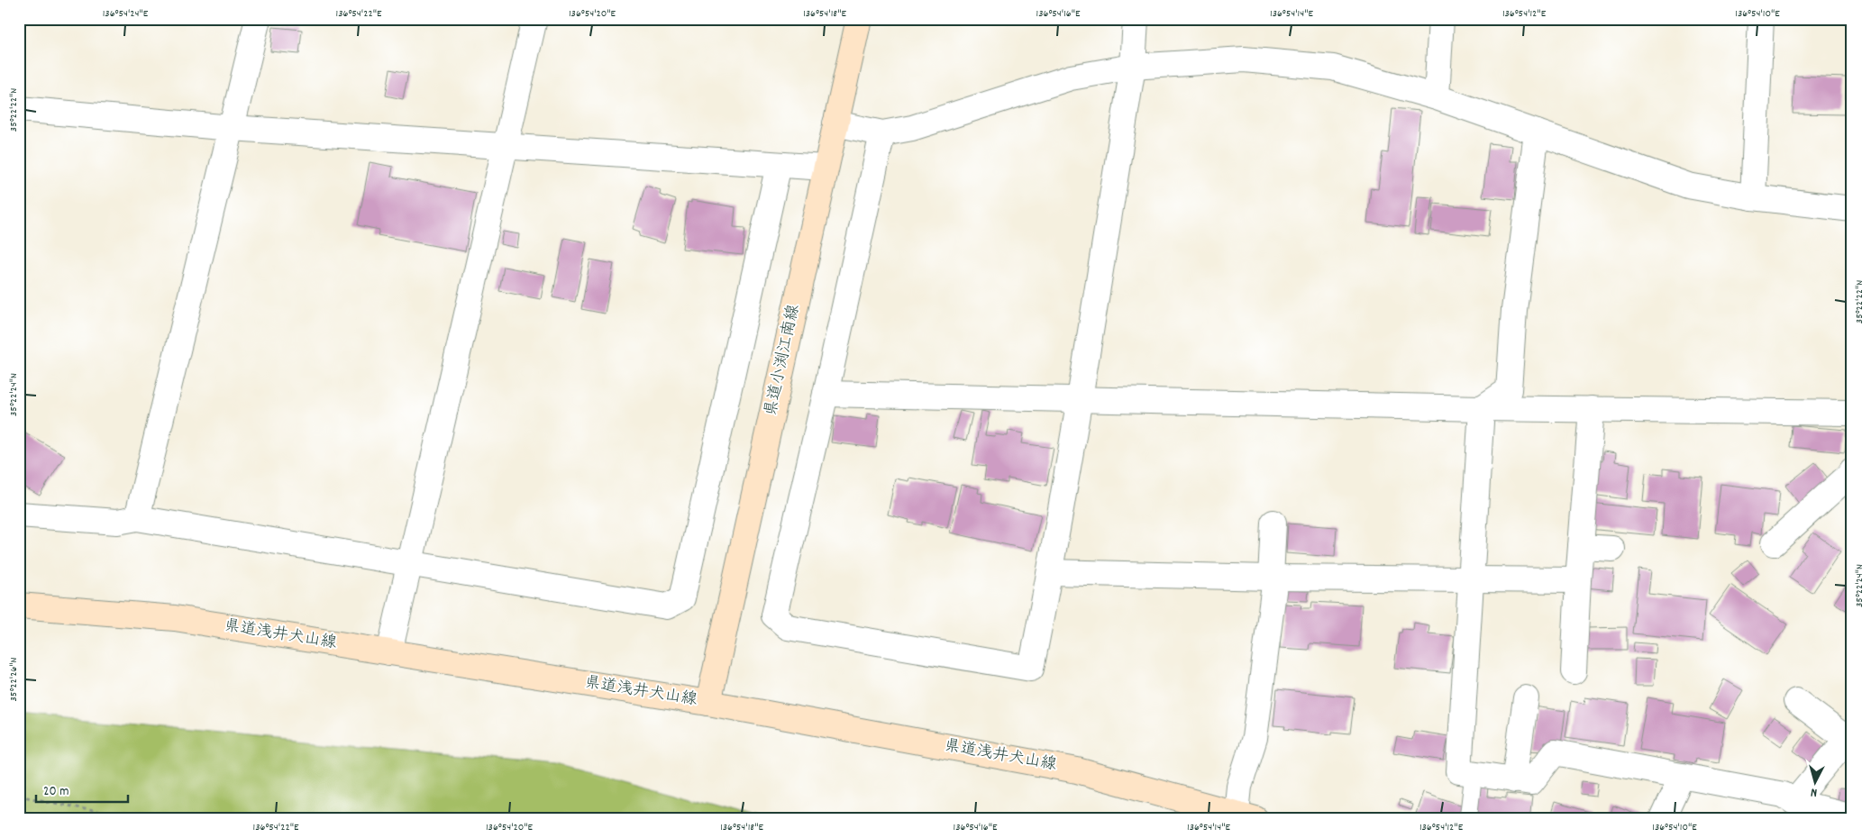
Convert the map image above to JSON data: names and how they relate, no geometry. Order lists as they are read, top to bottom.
{
  "streets": {
    "main road": ["県道小渕江南線", "県道浅井犬山線"]
  },
  "crossings": [
    ["県道小渕江南線", "県道浅井犬山線"]
  ],
  "scale_bar": "20 m",
  "north": "bottom",
  "coordinates": [
    "136°54'24\"E",
    "136°54'22\"E",
    "136°54'20\"E",
    "136°54'18\"E",
    "136°54'16\"E",
    "136°54'14\"E",
    "136°54'12\"E",
    "136°54'10\"E",
    "35°22'22\"N",
    "35°22'24\"N",
    "35°22'26\"N"
  ]
}
